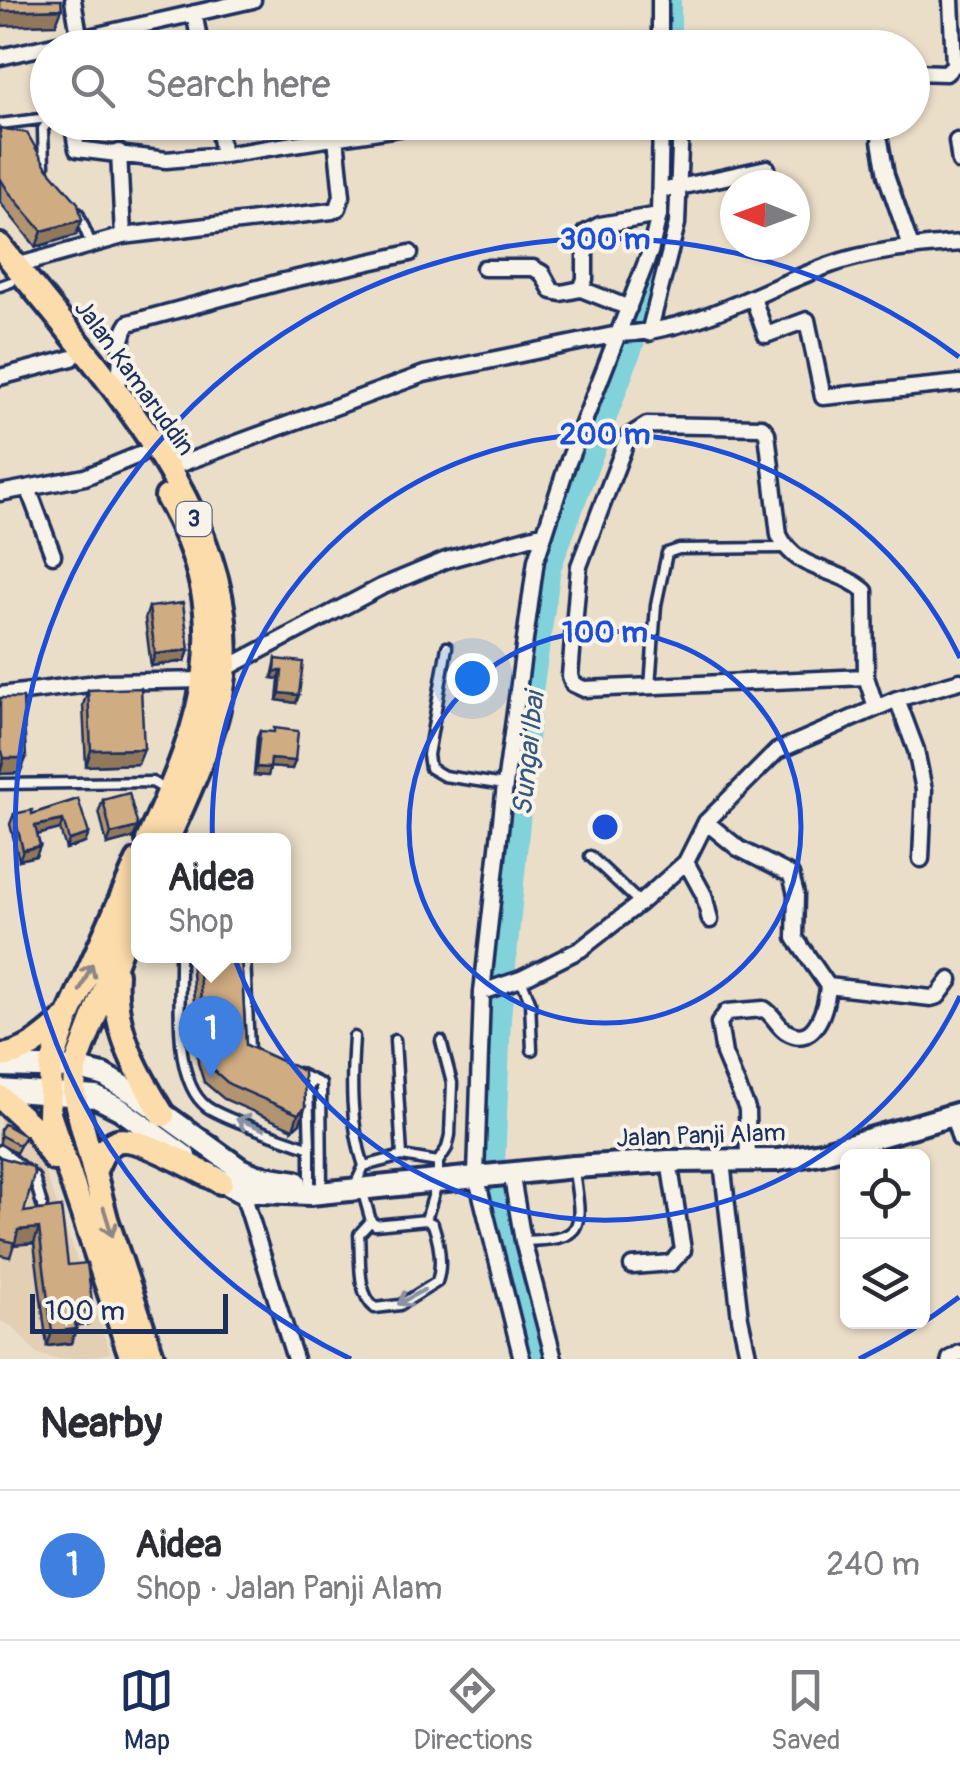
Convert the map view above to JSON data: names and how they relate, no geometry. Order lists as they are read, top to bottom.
{
  "streets": {
    "highway": ["Jalan Kamaruddin", "3"],
    "main road": ["Jalan Panji Alam"]
  },
  "water": ["Sungai Ibai"],
  "scale_bar": "100 m",
  "north": "left",
  "page": {
    "search": "Search here",
    "popup": ["Aidea", "Shop"],
    "pins": "1",
    "scale": "100 m",
    "heading": "Nearby",
    "list": [
      {
        "mark": "1",
        "name": "Aidea",
        "note": "Shop · Jalan Panji Alam",
        "value": "240 m"
      }
    ],
    "nav": ["Map", "Directions", "Saved"]
  },
  "rings": ["300 m", "200 m", "100 m"]
}
